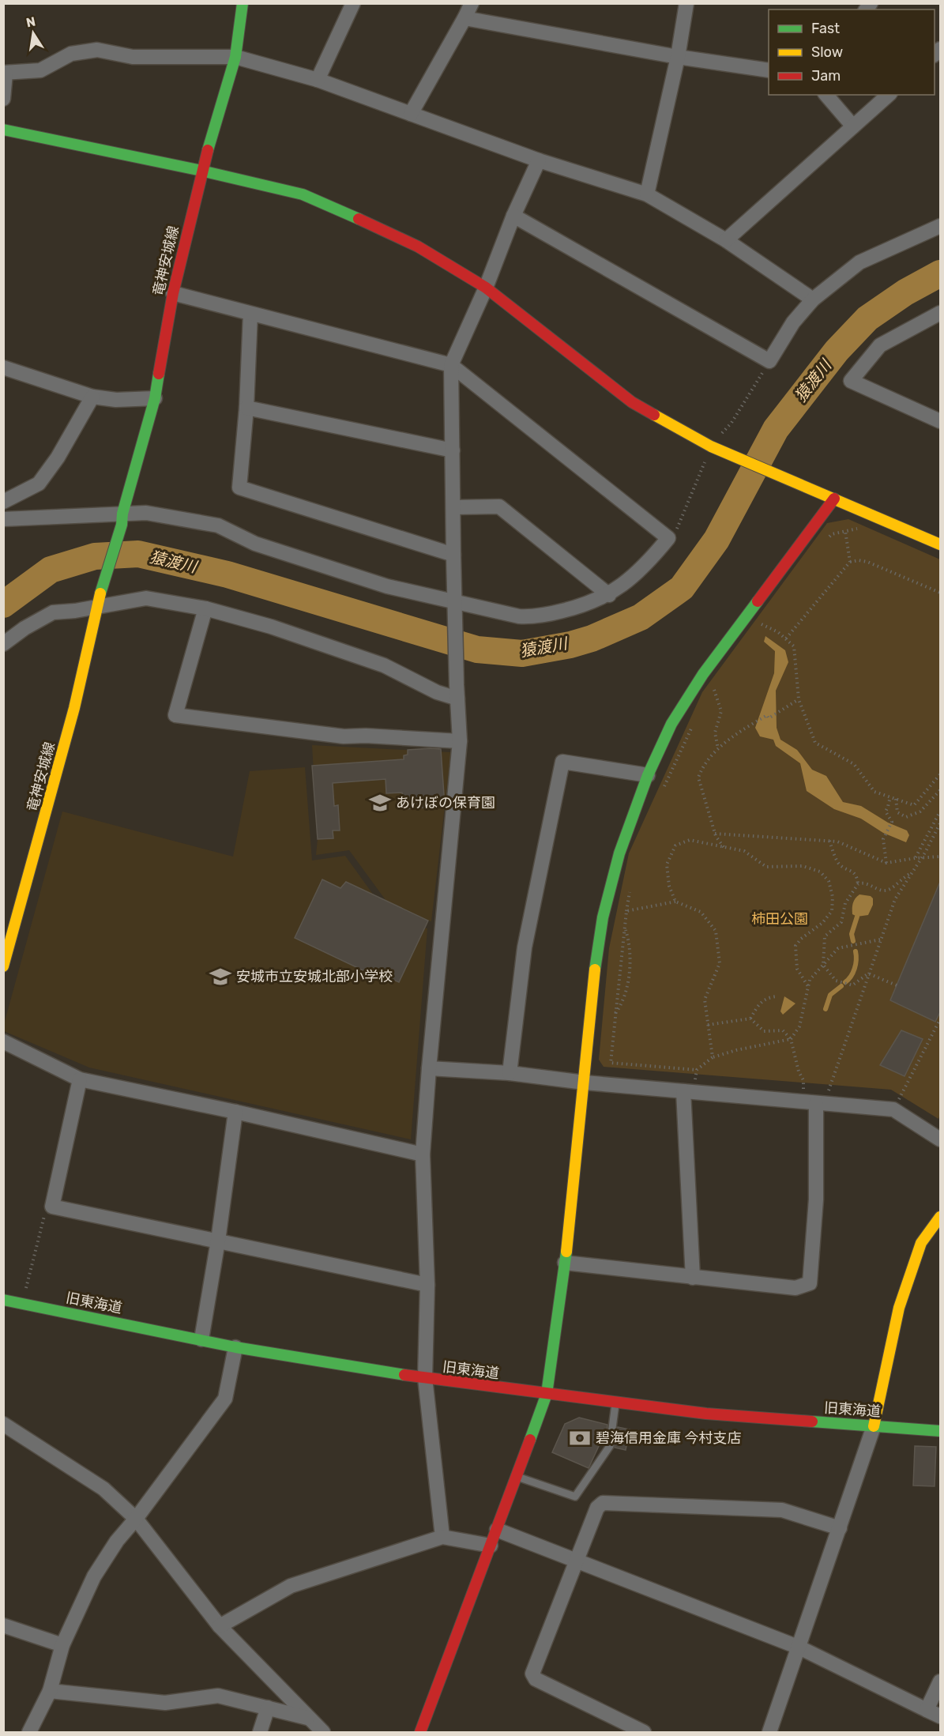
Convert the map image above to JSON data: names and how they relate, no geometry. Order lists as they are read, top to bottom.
{
  "streets": {
    "street": ["竜神安城線", "旧東海道"]
  },
  "water": ["猿渡川"],
  "parks": ["柿田公園"],
  "places": {
    "school or university": ["あけぼの保育園", "安城市立安城北部小学校"],
    "bank": ["碧海信用金庫 今村支店"]
  },
  "legend": ["Fast", "Slow", "Jam"],
  "north": "top"
}
